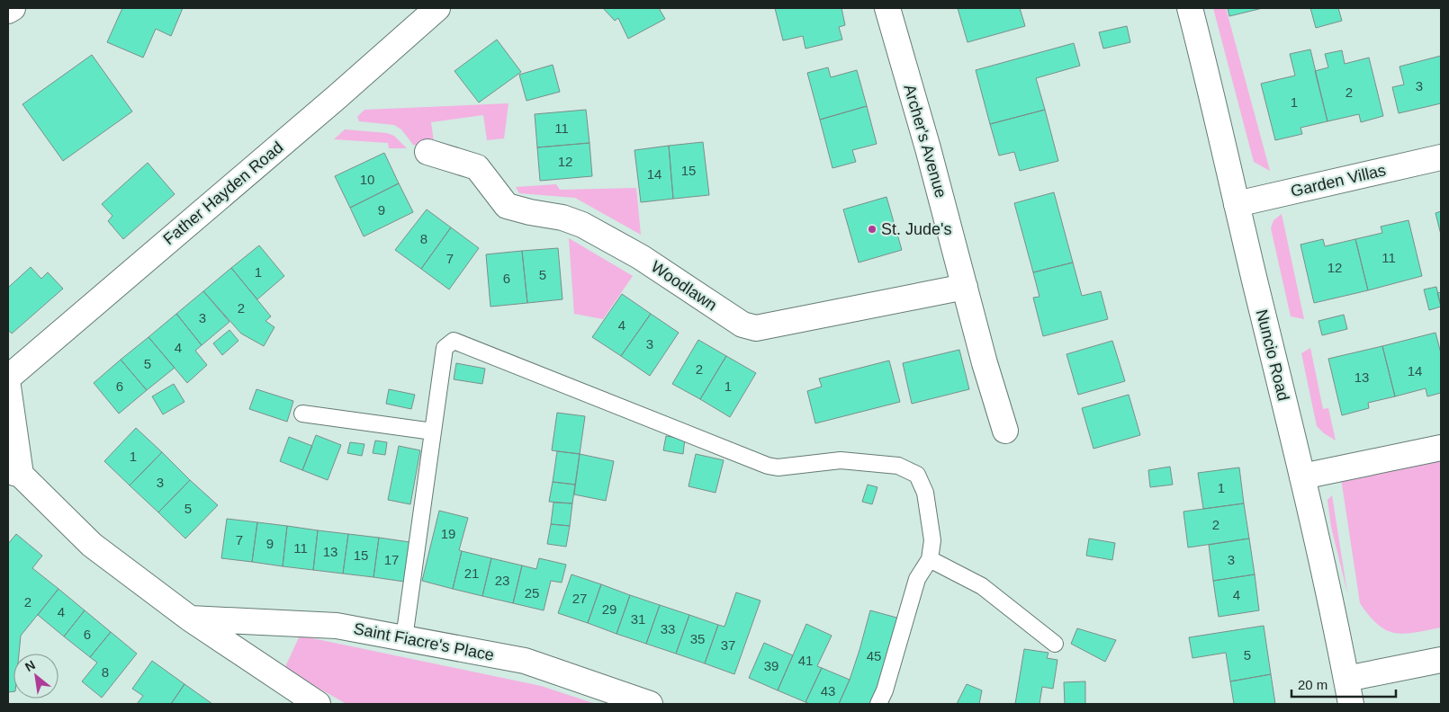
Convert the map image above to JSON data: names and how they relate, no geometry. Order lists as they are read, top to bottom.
{
  "streets": {
    "street": [
      "Archer's Avenue",
      "Garden Villas",
      "Father Hayden Road",
      "Woodlawn",
      "Nuncio Road",
      "Saint Fiacre's Place"
    ]
  },
  "crossings": [
    ["Archer's Avenue", "Woodlawn"],
    ["Garden Villas", "Nuncio Road"]
  ],
  "places": ["St. Jude's"],
  "house_numbers": [
    "3",
    "2",
    "1",
    "11",
    "12",
    "15",
    "14",
    "10",
    "9",
    "8",
    "11",
    "7",
    "12",
    "1",
    "5",
    "6",
    "2",
    "3",
    "4",
    "3",
    "4",
    "5",
    "2",
    "14",
    "13",
    "6",
    "1",
    "1",
    "3",
    "1",
    "5",
    "2",
    "19",
    "7",
    "9",
    "11",
    "13",
    "15",
    "17",
    "3",
    "21",
    "23",
    "25",
    "4",
    "27",
    "2",
    "29",
    "4",
    "31",
    "33",
    "6",
    "35",
    "37",
    "5",
    "45",
    "41",
    "39",
    "8",
    "43"
  ],
  "scale_bar": "20 m",
  "north": "top left"
}
